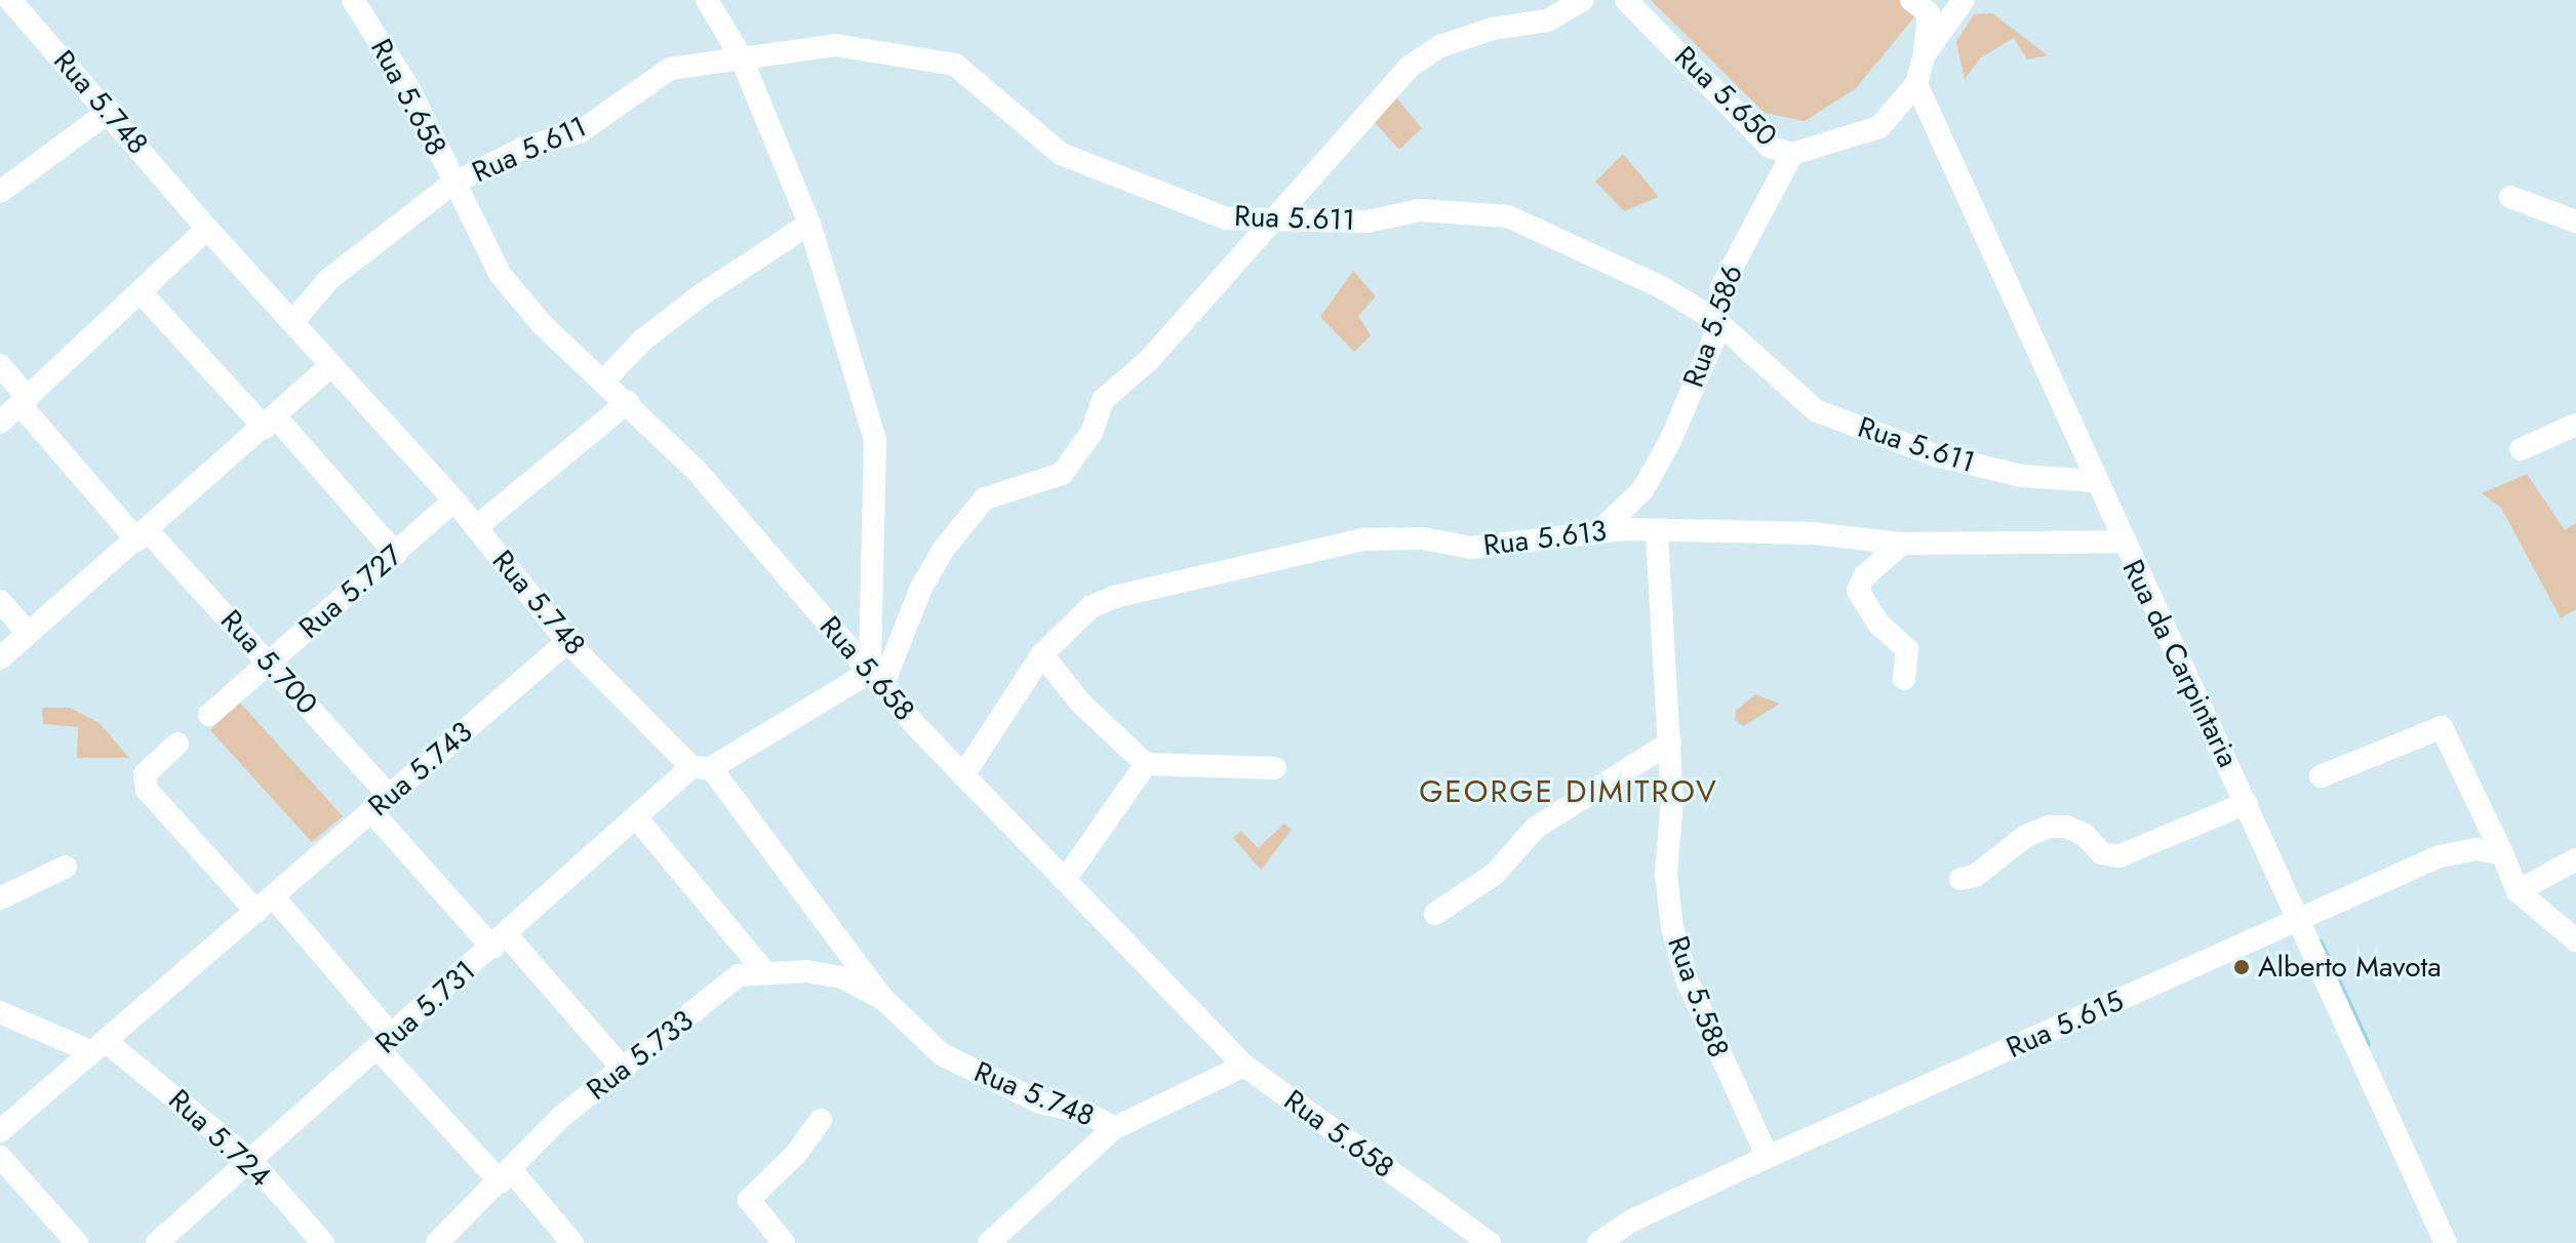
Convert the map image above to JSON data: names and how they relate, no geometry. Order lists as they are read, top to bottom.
{
  "streets": {
    "street": [
      "Rua 5.650",
      "Rua 5.658",
      "Rua 5.748",
      "Rua 5.611",
      "Rua 5.586",
      "Rua 5.613",
      "Rua 5.727",
      "Rua 5.700",
      "Rua da Carpintaria",
      "Rua 5.743",
      "Rua 5.588",
      "Rua 5.731",
      "Rua 5.615",
      "Rua 5.733",
      "Rua 5.724"
    ]
  },
  "crossings": [
    ["Rua 5.650", "Rua 5.586"],
    ["Rua 5.650", "Rua da Carpintaria"],
    ["Rua 5.658", "Rua 5.611"],
    ["Rua 5.658", "Rua 5.613"],
    ["Rua 5.658", "Rua 5.731"],
    ["Rua 5.748", "Rua 5.611"],
    ["Rua 5.748", "Rua 5.727"],
    ["Rua 5.748", "Rua 5.743"],
    ["Rua 5.748", "Rua 5.731"],
    ["Rua 5.748", "Rua 5.733"],
    ["Rua 5.611", "Rua 5.586"],
    ["Rua 5.611", "Rua da Carpintaria"],
    ["Rua 5.586", "Rua 5.613"],
    ["Rua 5.613", "Rua da Carpintaria"],
    ["Rua 5.613", "Rua 5.588"],
    ["Rua 5.727", "Rua 5.700"],
    ["Rua 5.700", "Rua 5.743"],
    ["Rua da Carpintaria", "Rua 5.615"],
    ["Rua 5.743", "Rua 5.724"],
    ["Rua 5.588", "Rua 5.615"],
    ["Rua 5.731", "Rua 5.724"]
  ],
  "districts": ["GEORGE DIMITROV"],
  "places": ["Alberto Mavota"]
}
